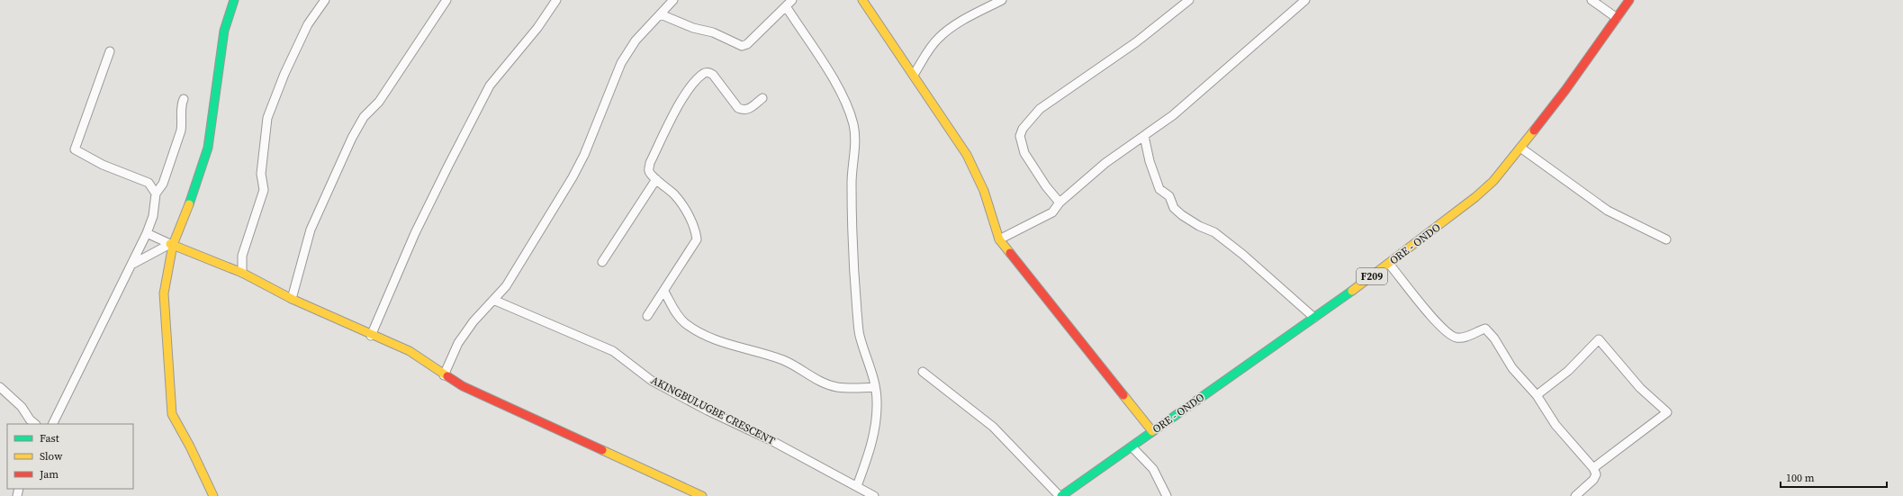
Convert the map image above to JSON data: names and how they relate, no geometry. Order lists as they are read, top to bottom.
{
  "streets": {
    "street": ["ORE - ONDO", "F209", "AKINGBULUGBE CRESCENT"]
  },
  "legend": ["Fast", "Slow", "Jam"],
  "scale_bar": "100 m"
}
